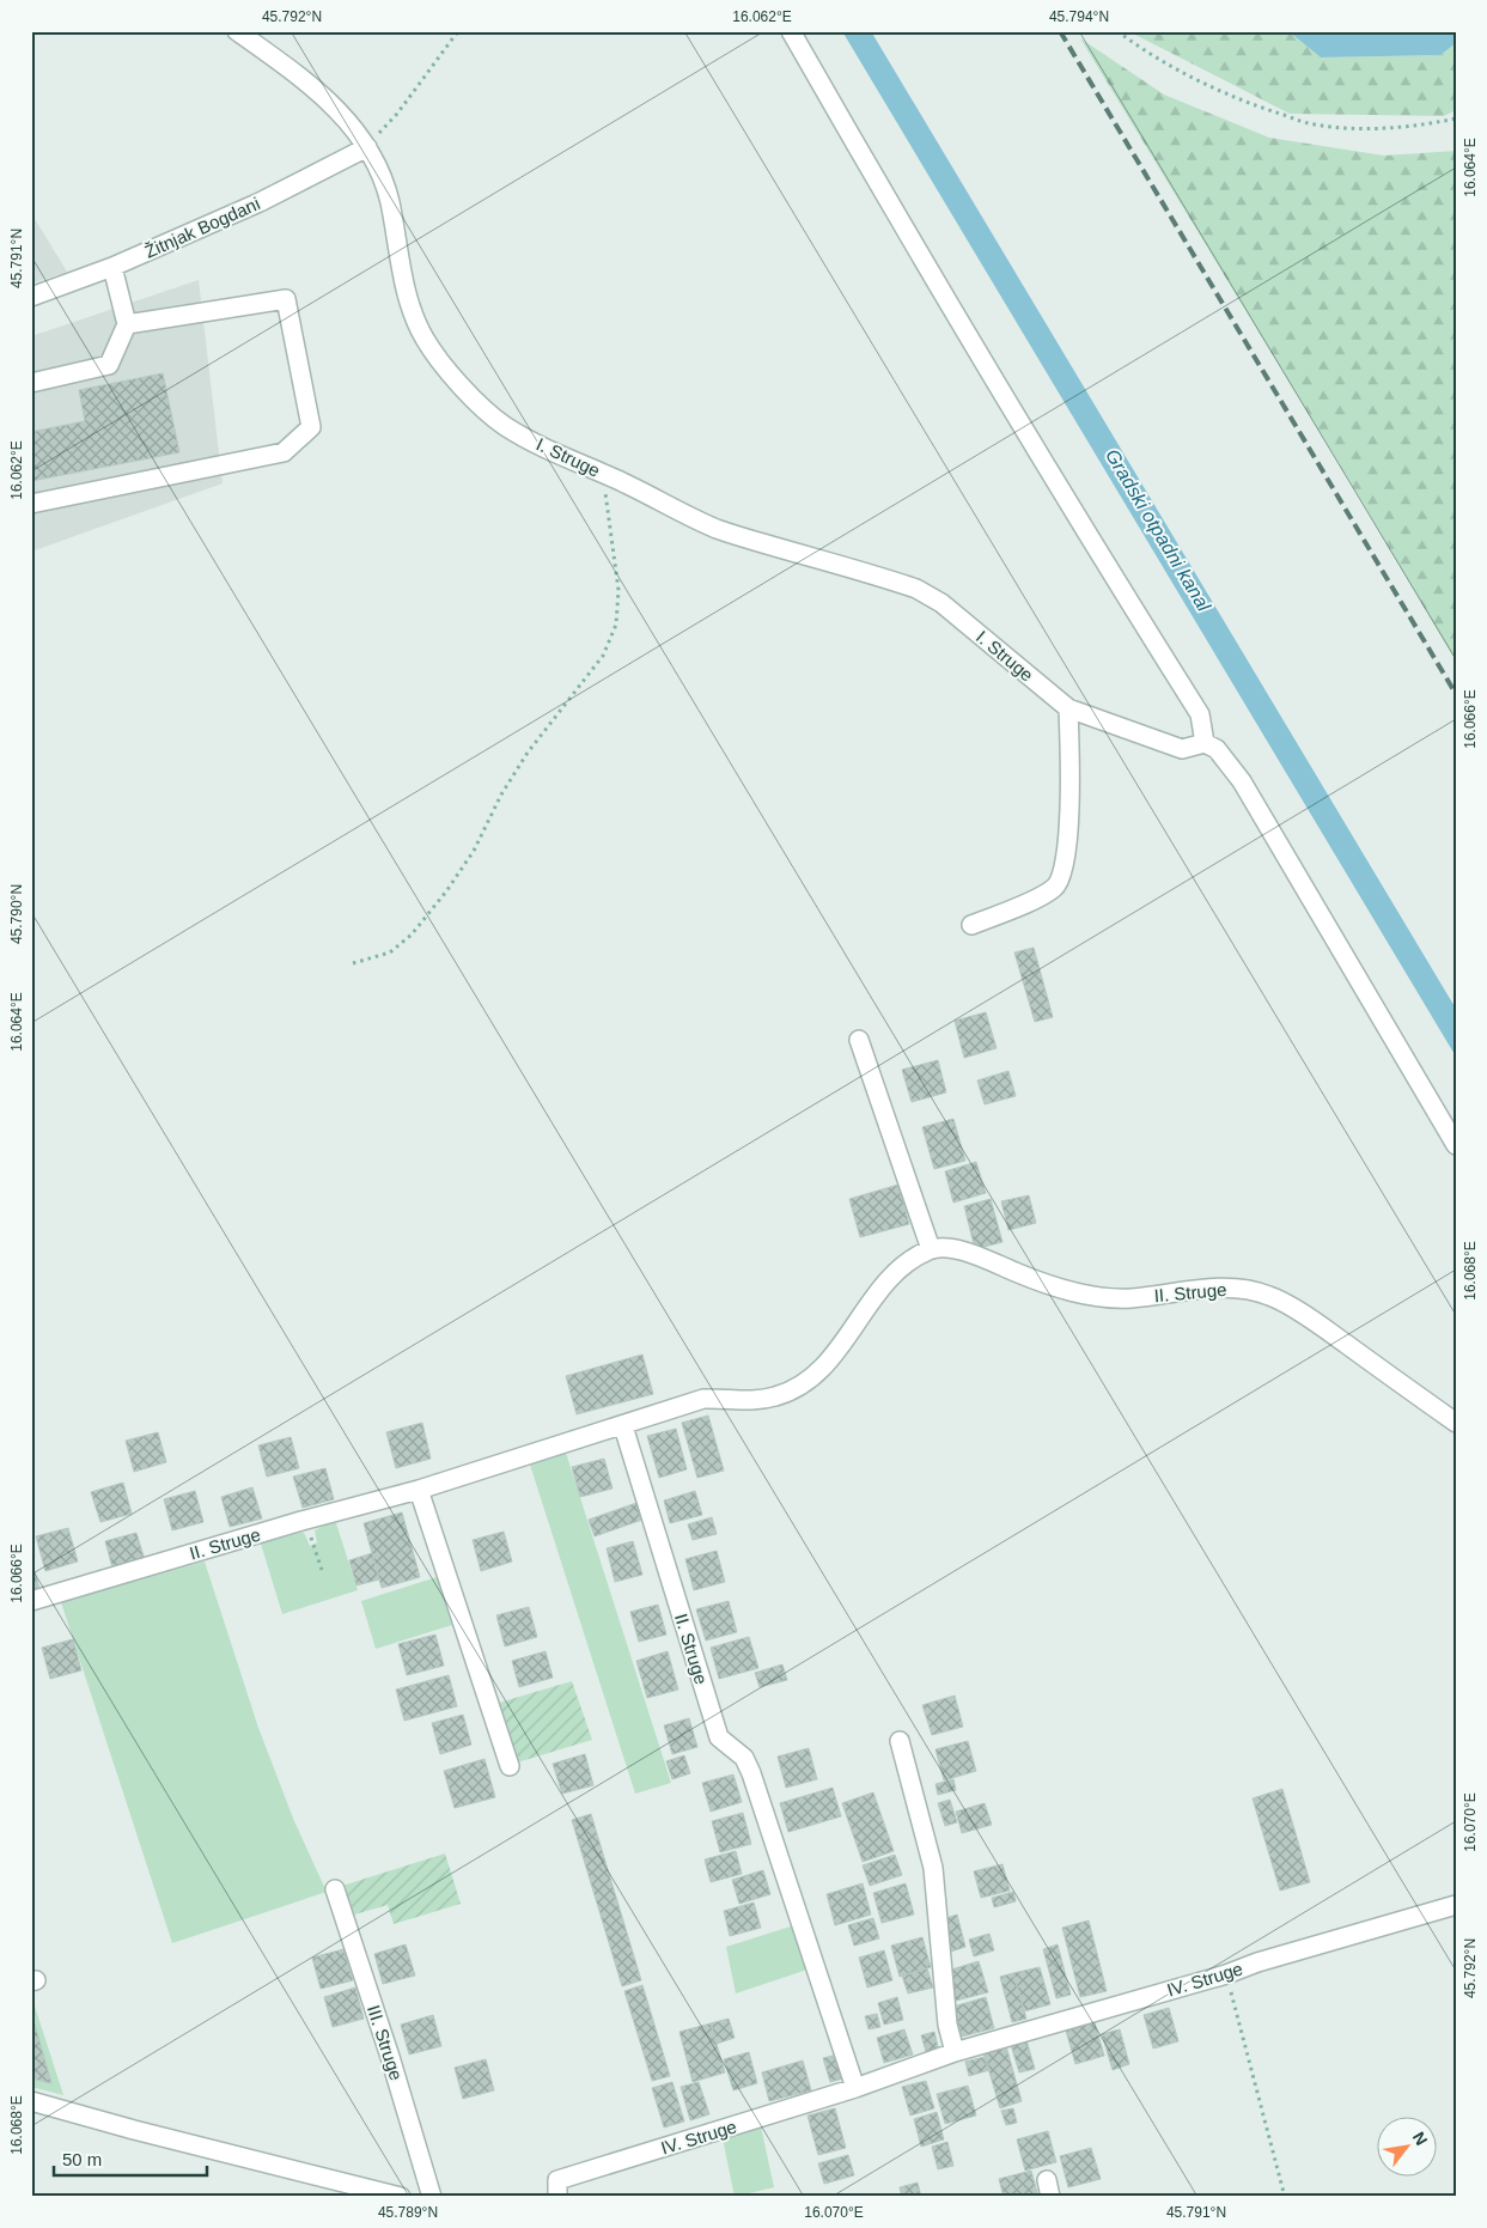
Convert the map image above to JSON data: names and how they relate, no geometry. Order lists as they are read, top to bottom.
{
  "streets": {
    "street": [
      "Žitnjak Bogdani",
      "I. Struge",
      "II. Struge",
      "IV. Struge",
      "III. Struge"
    ]
  },
  "crossings": [
    ["Žitnjak Bogdani", "I. Struge"],
    ["II. Struge", "IV. Struge"]
  ],
  "water": ["Gradski otpadni kanal"],
  "scale_bar": "50 m",
  "north": "top right",
  "coordinates": [
    "45.792°N",
    "16.062°E",
    "45.794°N",
    "16.064°E",
    "45.791°N",
    "16.066°E",
    "45.790°N",
    "16.068°E",
    "16.070°E",
    "45.789°N"
  ]
}
